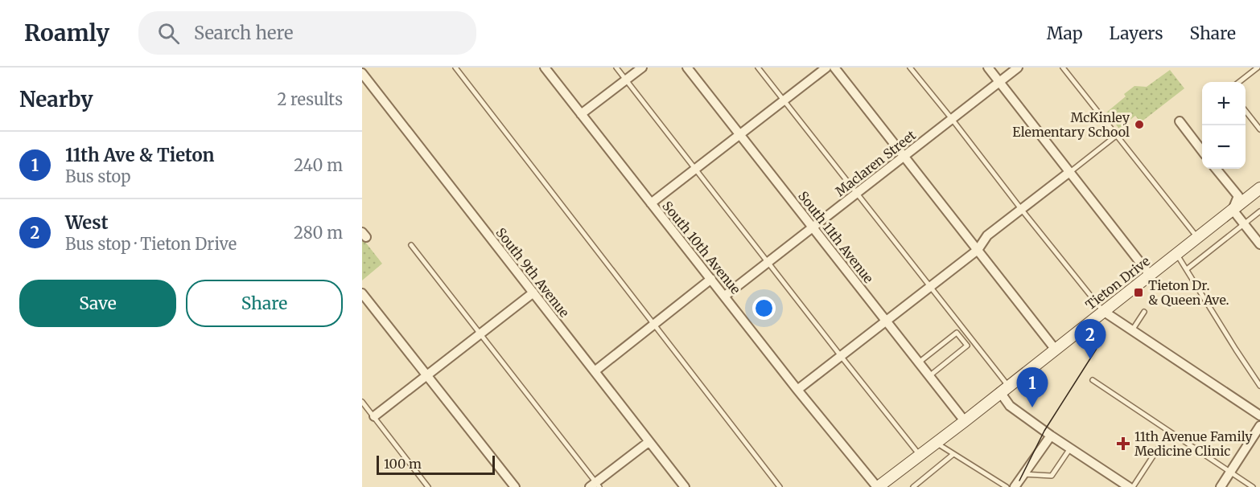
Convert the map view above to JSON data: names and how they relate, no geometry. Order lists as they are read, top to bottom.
{
  "streets": {
    "main road": ["Tieton Drive"],
    "street": [
      "Maclaren Street",
      "South 11th Avenue",
      "South 10th Avenue",
      "South 9th Avenue"
    ]
  },
  "crossings": [
    ["Maclaren Street", "South 11th Avenue"],
    ["Maclaren Street", "South 10th Avenue"],
    ["South 11th Avenue", "Tieton Drive"],
    ["South 10th Avenue", "Tieton Drive"]
  ],
  "places": {
    "other": ["McKinley Elementary School"],
    "transit": ["Tieton Dr. & Queen Ave."],
    "health": ["11th Avenue Family Medicine Clinic"]
  },
  "scale_bar": "100 m",
  "page": {
    "header": "Roamly",
    "search": "Search here",
    "nav": ["Map", "Layers", "Share"],
    "heading": ["Nearby", "2 results"],
    "map_buttons": ["+", "−"],
    "list": [
      {
        "mark": "1",
        "name": "11th Ave & Tieton",
        "note": "Bus stop",
        "value": "240 m"
      },
      {
        "mark": "2",
        "name": "West",
        "note": "Bus stop · Tieton Drive",
        "value": "280 m"
      }
    ],
    "buttons": ["Save", "Share"],
    "pins": ["2", "1"],
    "scale": "100 m"
  }
}
